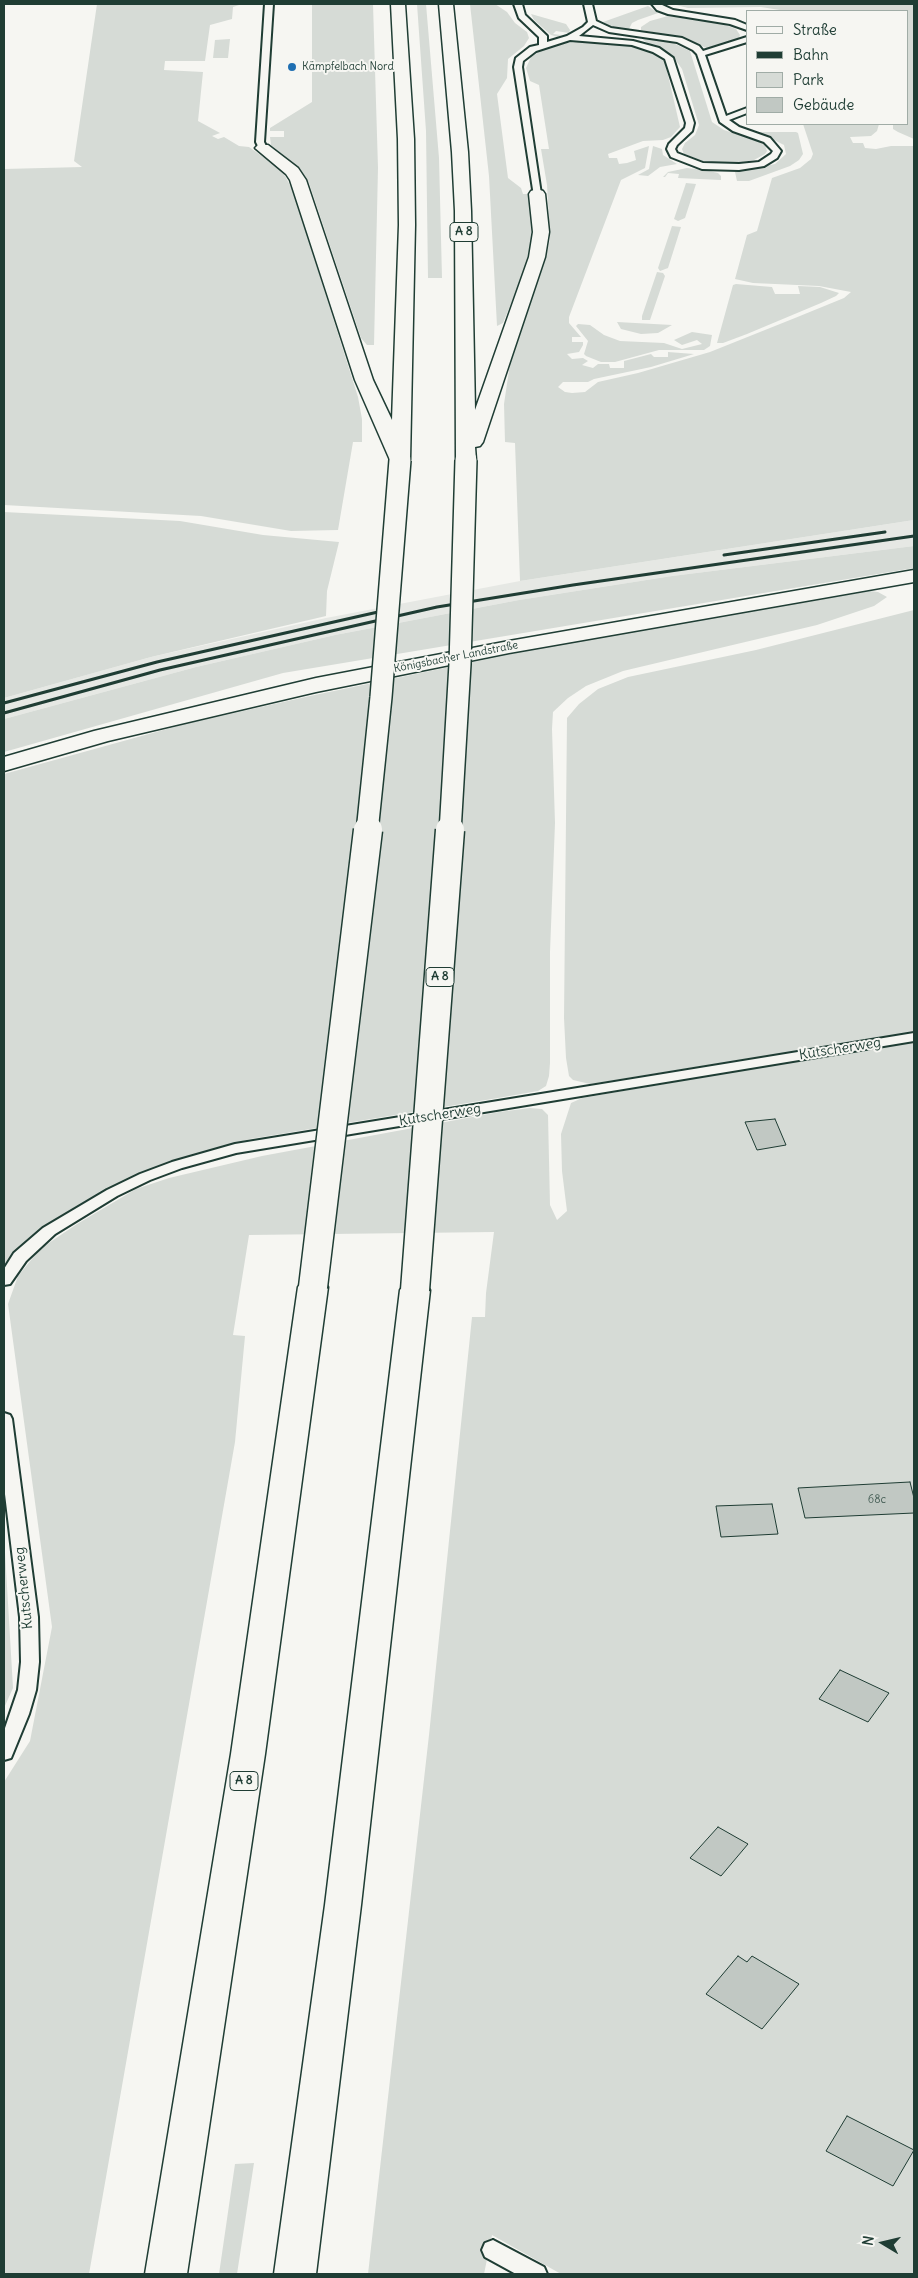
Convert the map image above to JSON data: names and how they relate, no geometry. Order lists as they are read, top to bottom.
{
  "streets": {
    "main road": ["A 8", "Königsbacher Landstraße"],
    "lane": ["Kutscherweg"]
  },
  "places": ["Kämpfelbach Nord"],
  "house_numbers": ["68c"],
  "legend": [
    "Straße",
    "Bahn",
    "Park",
    "Gebäude"
  ],
  "north": "left"
}
